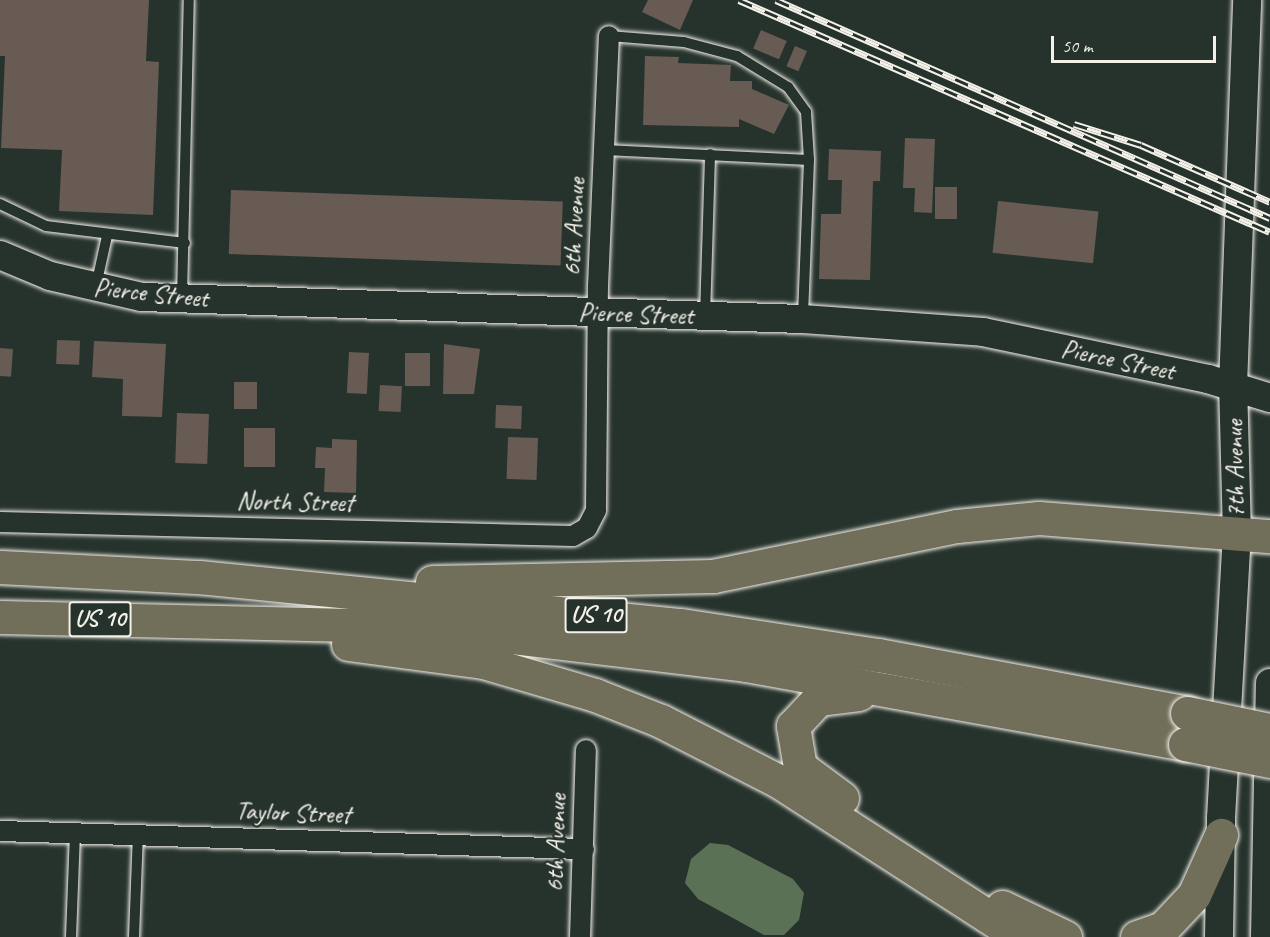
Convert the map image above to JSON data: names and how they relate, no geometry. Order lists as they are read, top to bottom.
{
  "streets": {
    "highway": ["US 10"],
    "street": [
      "6th Avenue",
      "Pierce Street",
      "7th Avenue",
      "North Street",
      "Taylor Street"
    ]
  },
  "crossings": [
    ["6th Avenue", "Pierce Street"],
    ["6th Avenue", "North Street"],
    ["6th Avenue", "Taylor Street"],
    ["Pierce Street", "7th Avenue"]
  ],
  "scale_bar": "50 m"
}
